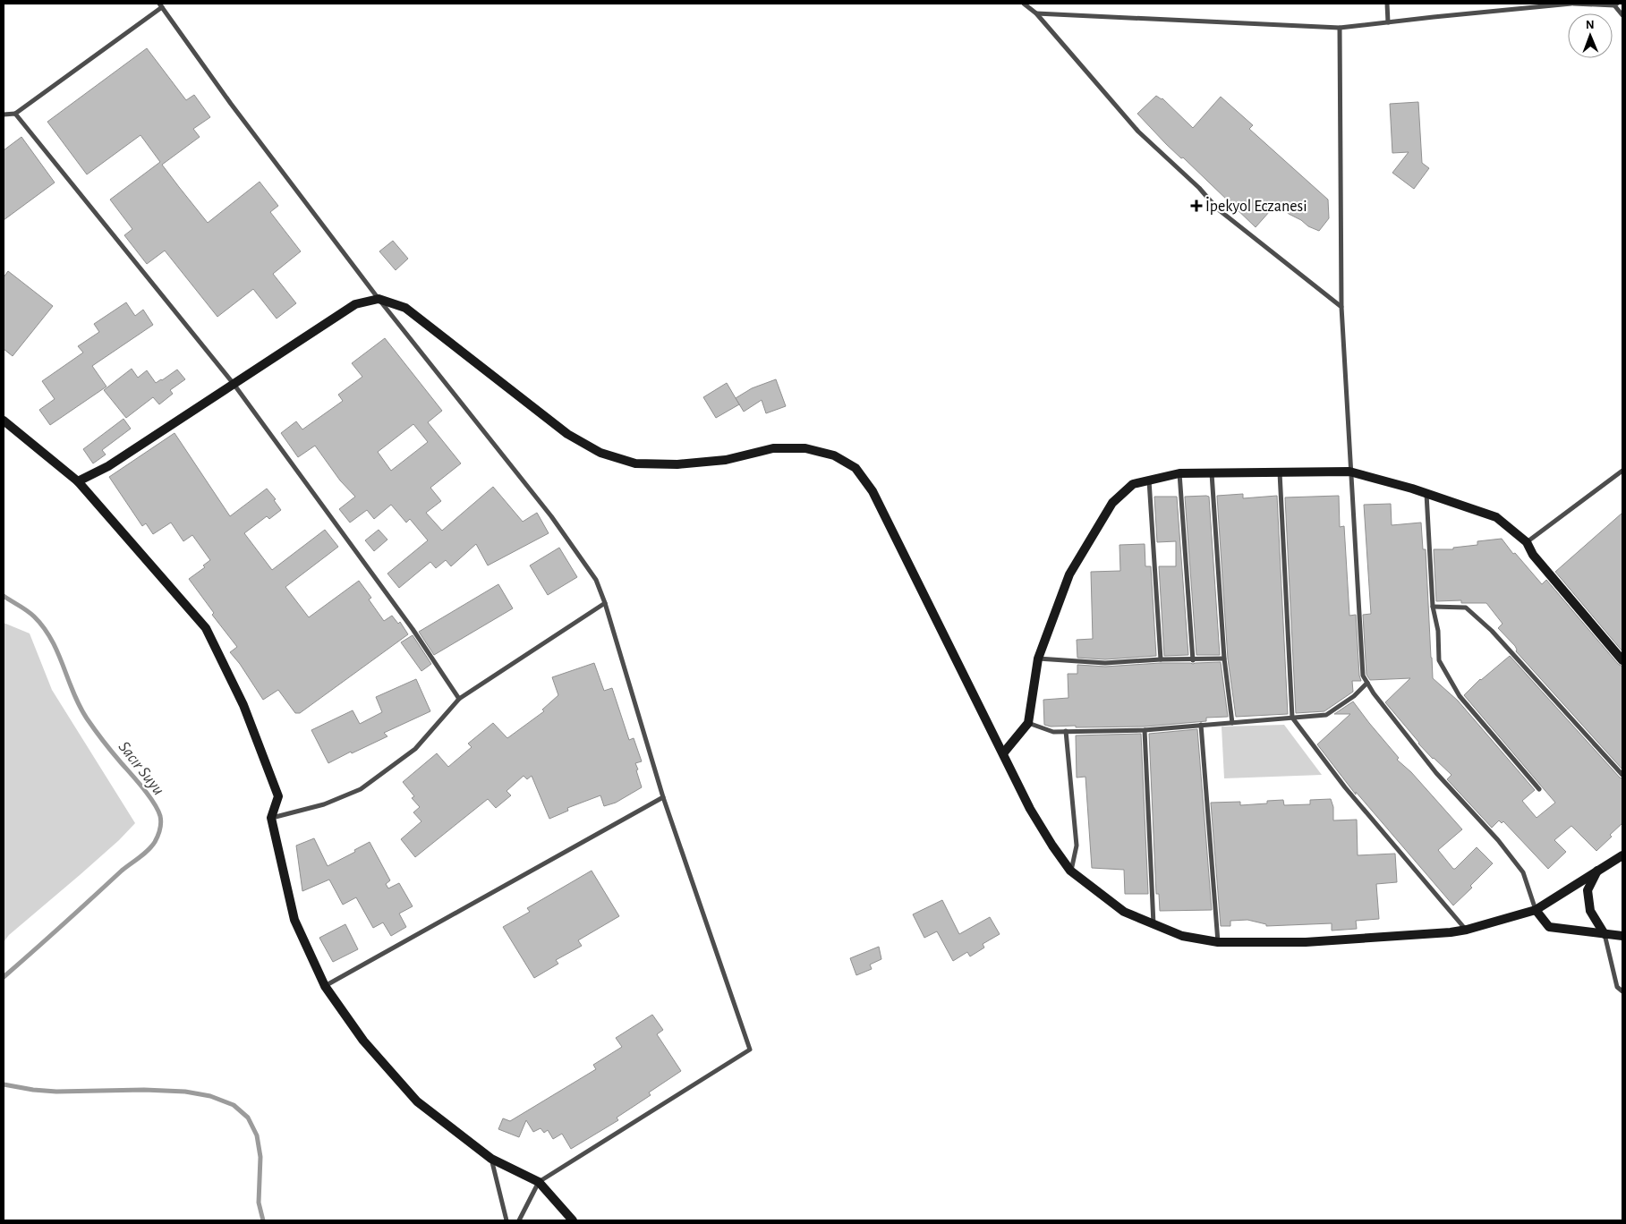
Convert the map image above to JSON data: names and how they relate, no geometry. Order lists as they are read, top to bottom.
{
  "water": ["Sacır Suyu"],
  "places": {
    "health": ["İpekyol Eczanesi"]
  },
  "north": "top"
}
